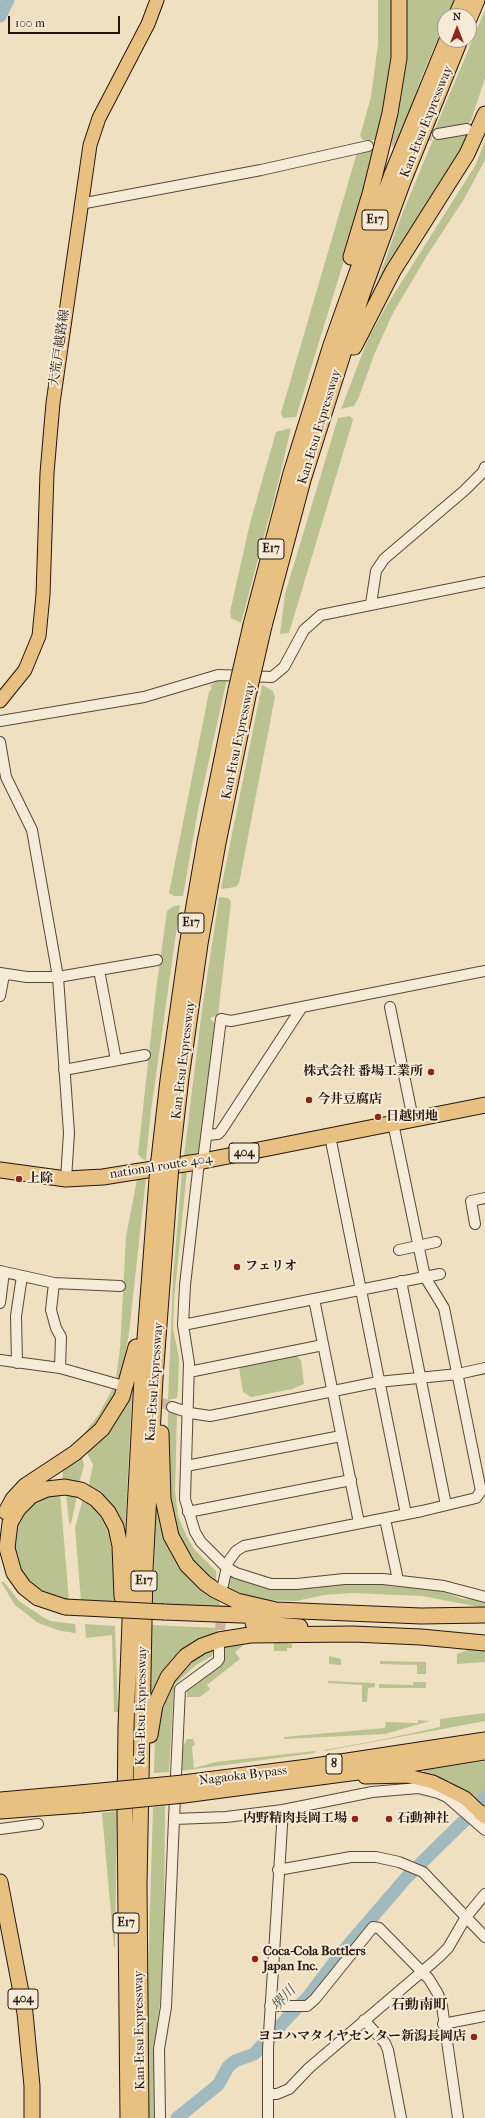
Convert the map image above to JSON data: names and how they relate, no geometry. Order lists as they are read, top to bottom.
{
  "streets": {
    "highway": [
      "Kan-Etsu Expressway",
      "E17",
      "404",
      "national route 404",
      "8",
      "Nagaoka Bypass"
    ],
    "main road": ["大荒戸越路線"]
  },
  "districts": ["石動南町"],
  "water": ["堺川"],
  "places": [
    "株式会社 番場工業所",
    "今井豆腐店",
    "日越団地",
    "上除",
    "フェリオ",
    "内野精肉長岡工場",
    "石動神社",
    "Coca-Cola Bottlers Japan Inc.",
    "ヨコハマタイヤセンター新潟長岡店"
  ],
  "scale_bar": "100 m",
  "north": "top"
}
